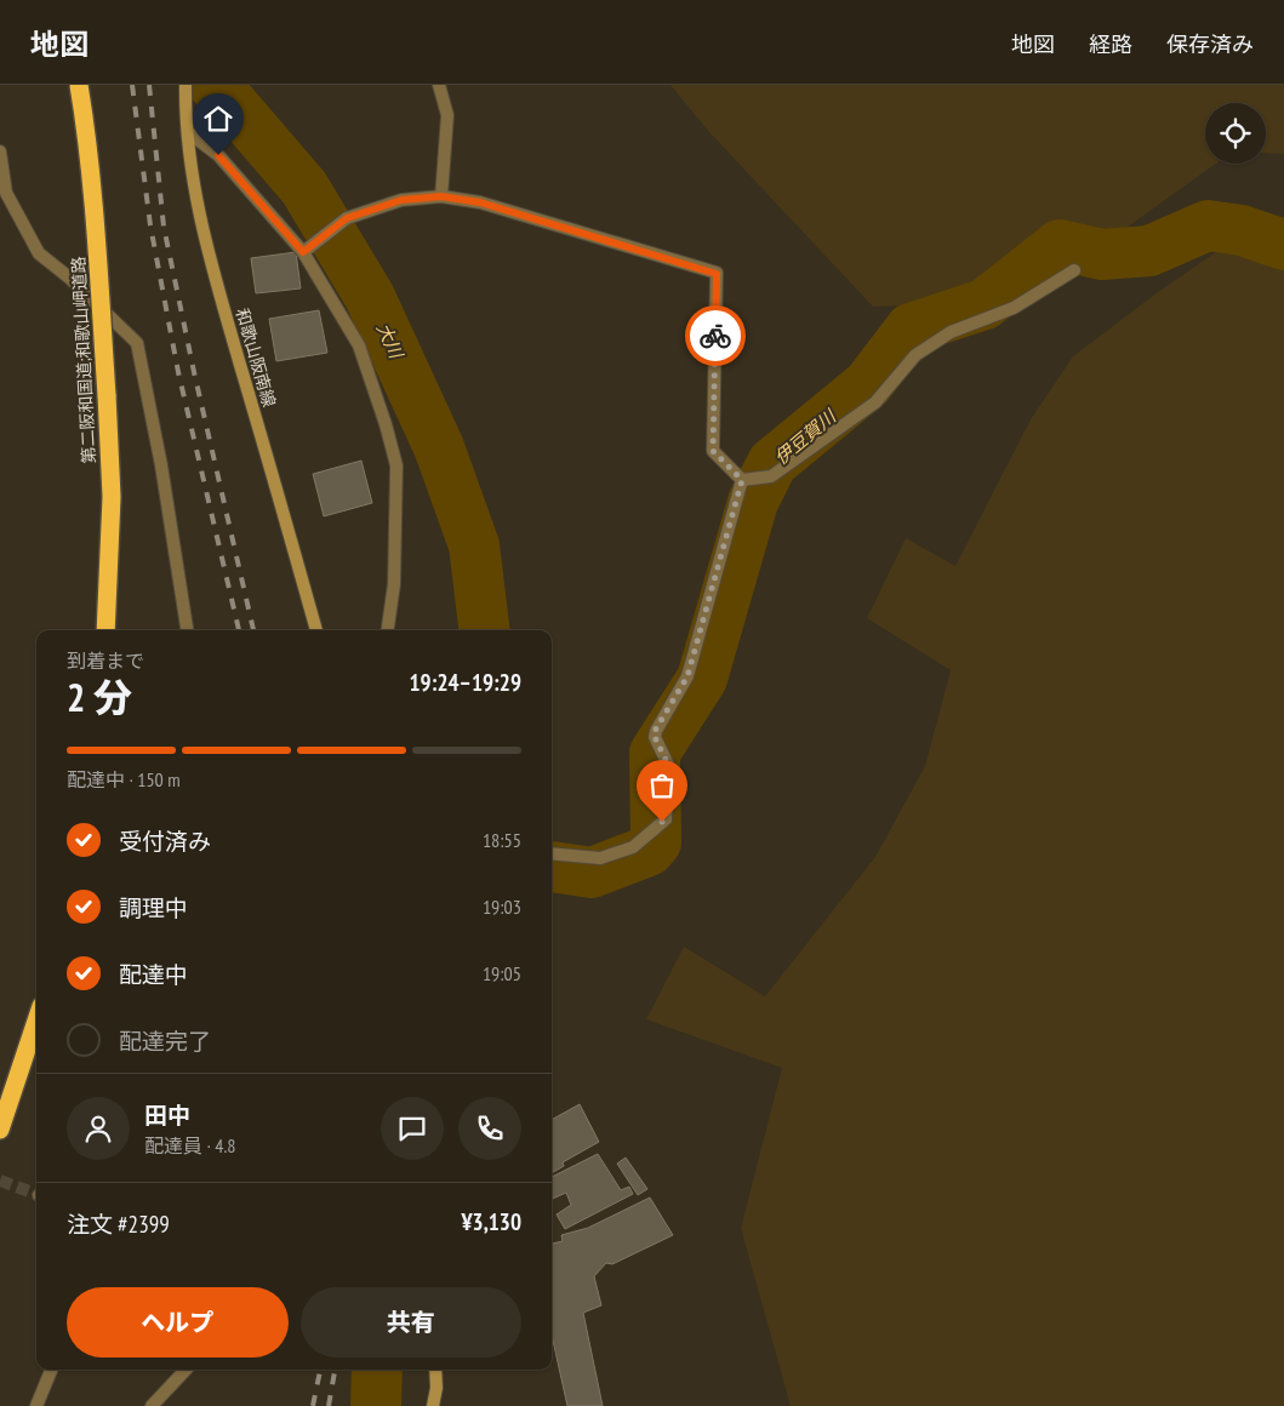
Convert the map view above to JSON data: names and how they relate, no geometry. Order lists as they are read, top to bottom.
{
  "streets": {
    "highway": ["第二阪和国道;和歌山岬道路"],
    "main road": ["和歌山阪南線"]
  },
  "water": ["大川", "伊豆賀川"],
  "page": {
    "header": "地図",
    "nav": ["地図", "経路", "保存済み"],
    "heading": ["2 分", "到着まで", "19:24–19:29"],
    "panel": [
      "田中",
      "配達員 · 4.8",
      "注文 #2399",
      "¥3,130"
    ],
    "bar": "配達中 · 150 m",
    "list": [
      ["受付済み", "18:55"],
      ["調理中", "19:03"],
      ["配達中", "19:05"],
      "配達完了"
    ],
    "buttons": ["ヘルプ", "共有"]
  }
}
